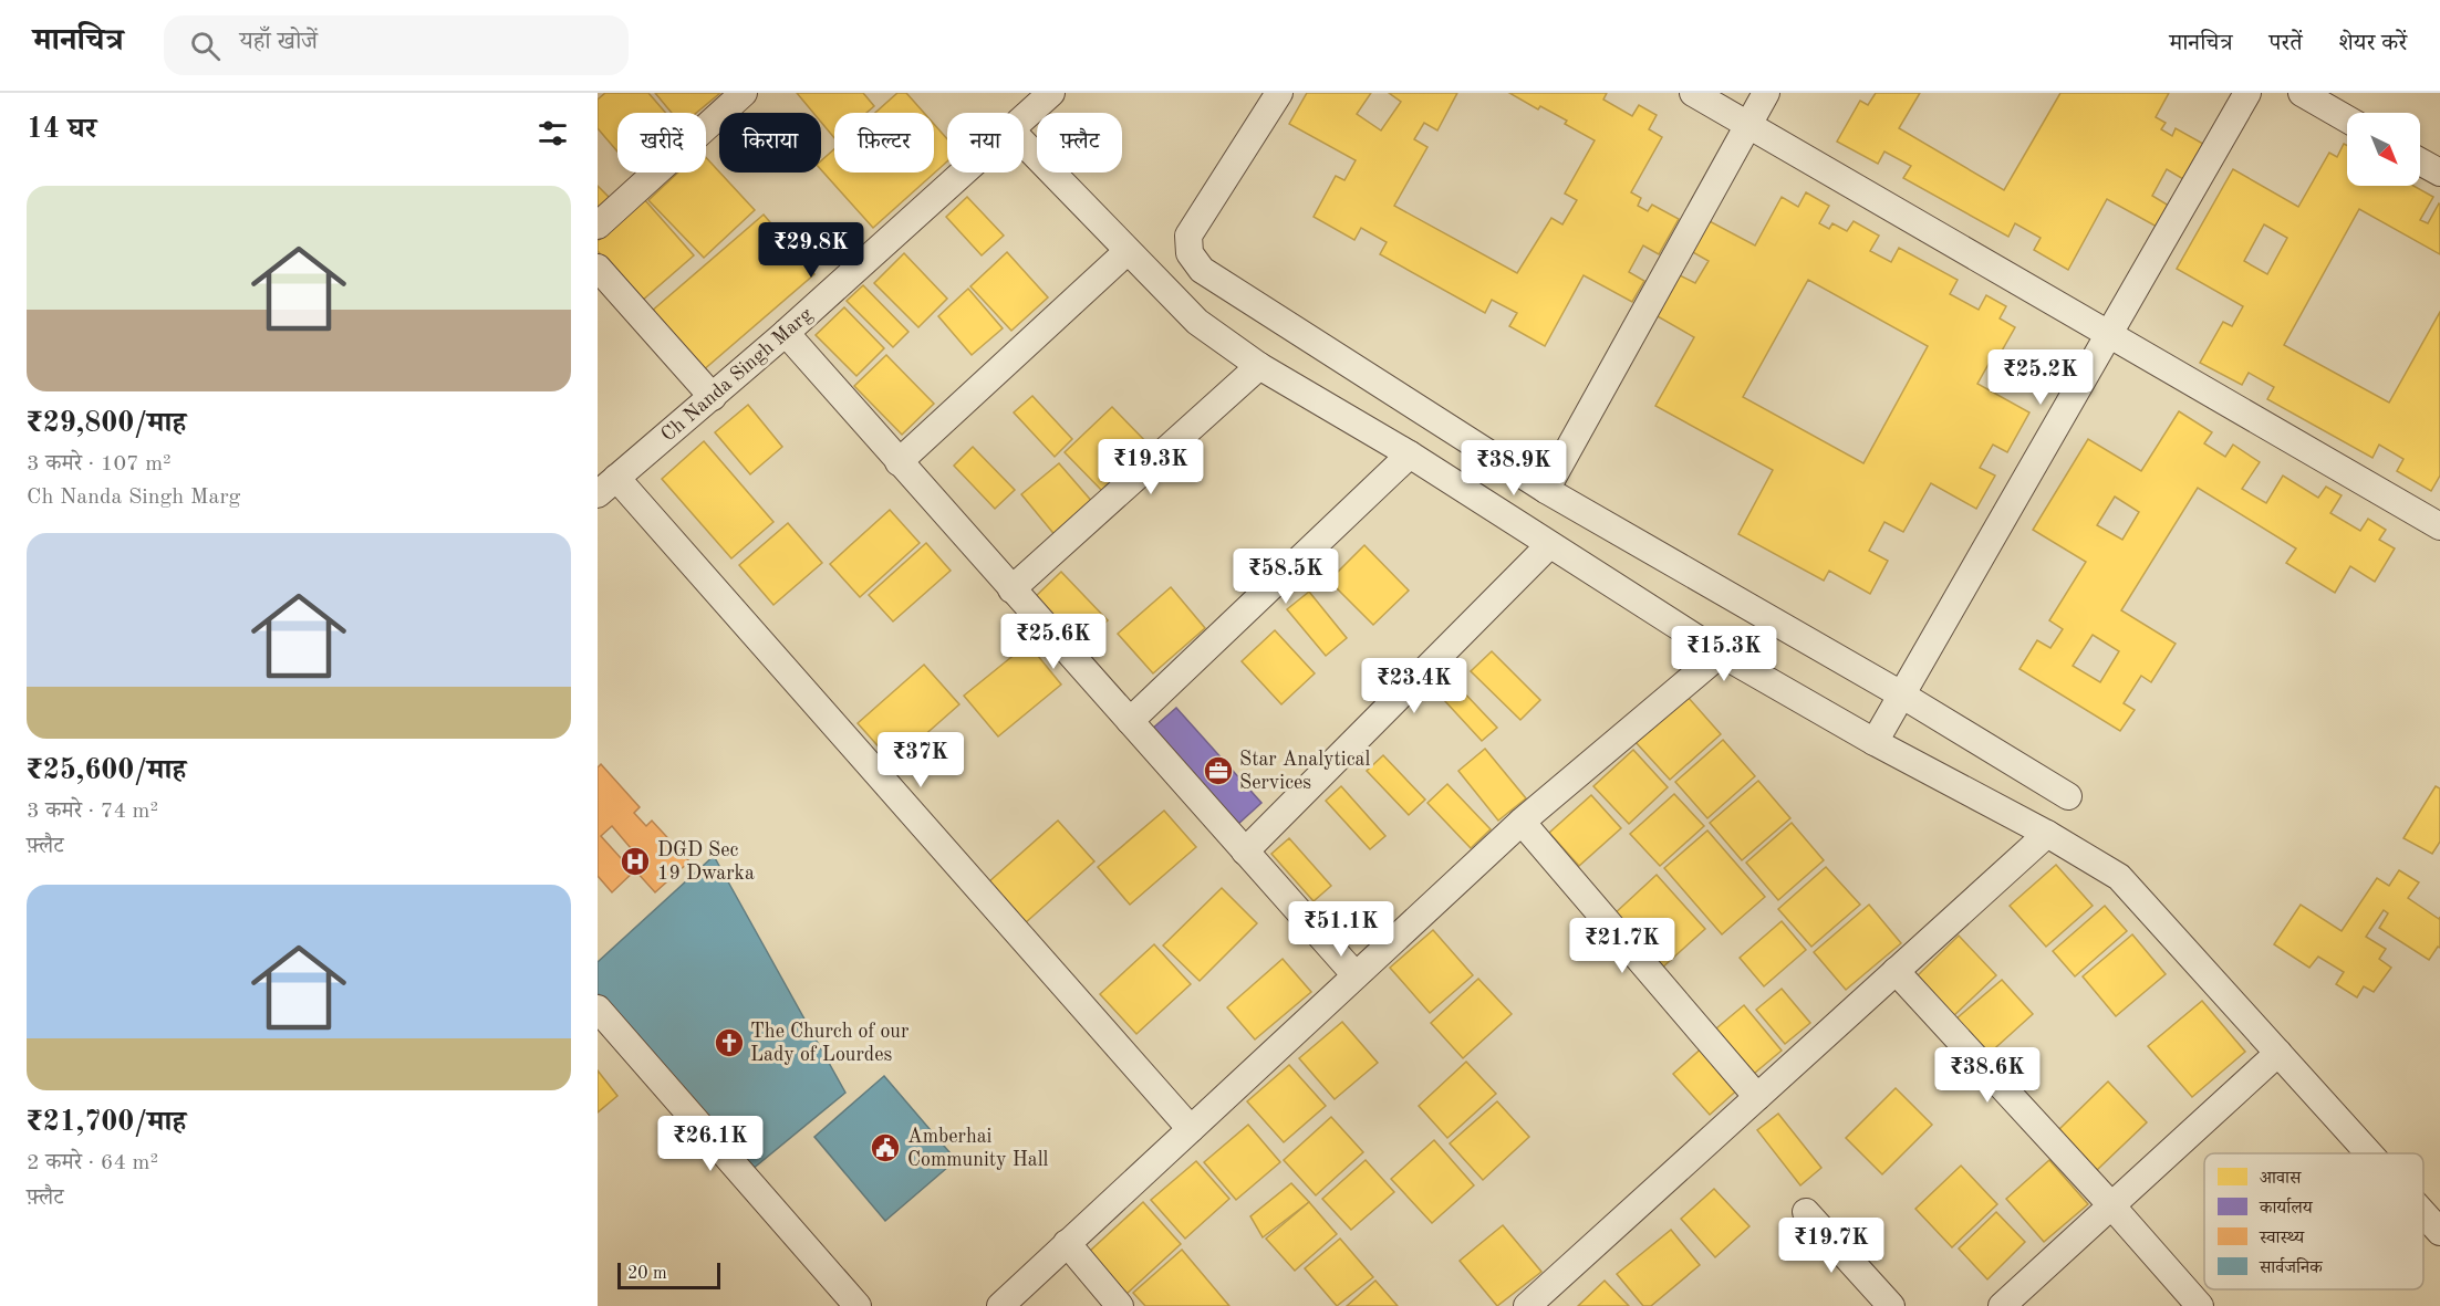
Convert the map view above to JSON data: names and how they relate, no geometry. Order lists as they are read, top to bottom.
{
  "streets": {
    "street": ["Ch Nanda Singh Marg"]
  },
  "places": {
    "office": ["Star Analytical Services"],
    "hospital": ["DGD Sec 19 Dwarka"],
    "church": ["The Church of our Lady of Lourdes"],
    "public building": ["Amberhai Community Hall"]
  },
  "legend": [
    "आवास",
    "कार्यालय",
    "स्वास्थ्य",
    "सार्वजनिक"
  ],
  "scale_bar": "20 m",
  "north": "bottom right",
  "page": {
    "header": "मानचित्र",
    "search": "यहाँ खोजें",
    "nav": ["मानचित्र", "परतें", "शेयर करें"],
    "heading": "14 घर",
    "chip": [
      "खरीदें",
      "किराया",
      "फ़िल्टर",
      "नया",
      "फ़्लैट"
    ],
    "list": [
      {
        "name": "₹29,800/माह",
        "note": "3 कमरे · 107 m² · Ch Nanda Singh Marg"
      },
      {
        "name": "₹25,600/माह",
        "note": "3 कमरे · 74 m² · फ़्लैट"
      },
      {
        "name": "₹21,700/माह",
        "note": "2 कमरे · 64 m² · फ़्लैट"
      }
    ],
    "price": [
      "₹29.8K",
      "₹25.2K",
      "₹19.3K",
      "₹38.9K",
      "₹58.5K",
      "₹25.6K",
      "₹15.3K",
      "₹23.4K",
      "₹37K",
      "₹51.1K",
      "₹21.7K",
      "₹38.6K",
      "₹26.1K",
      "₹19.7K"
    ],
    "scale": "20 m"
  }
}
